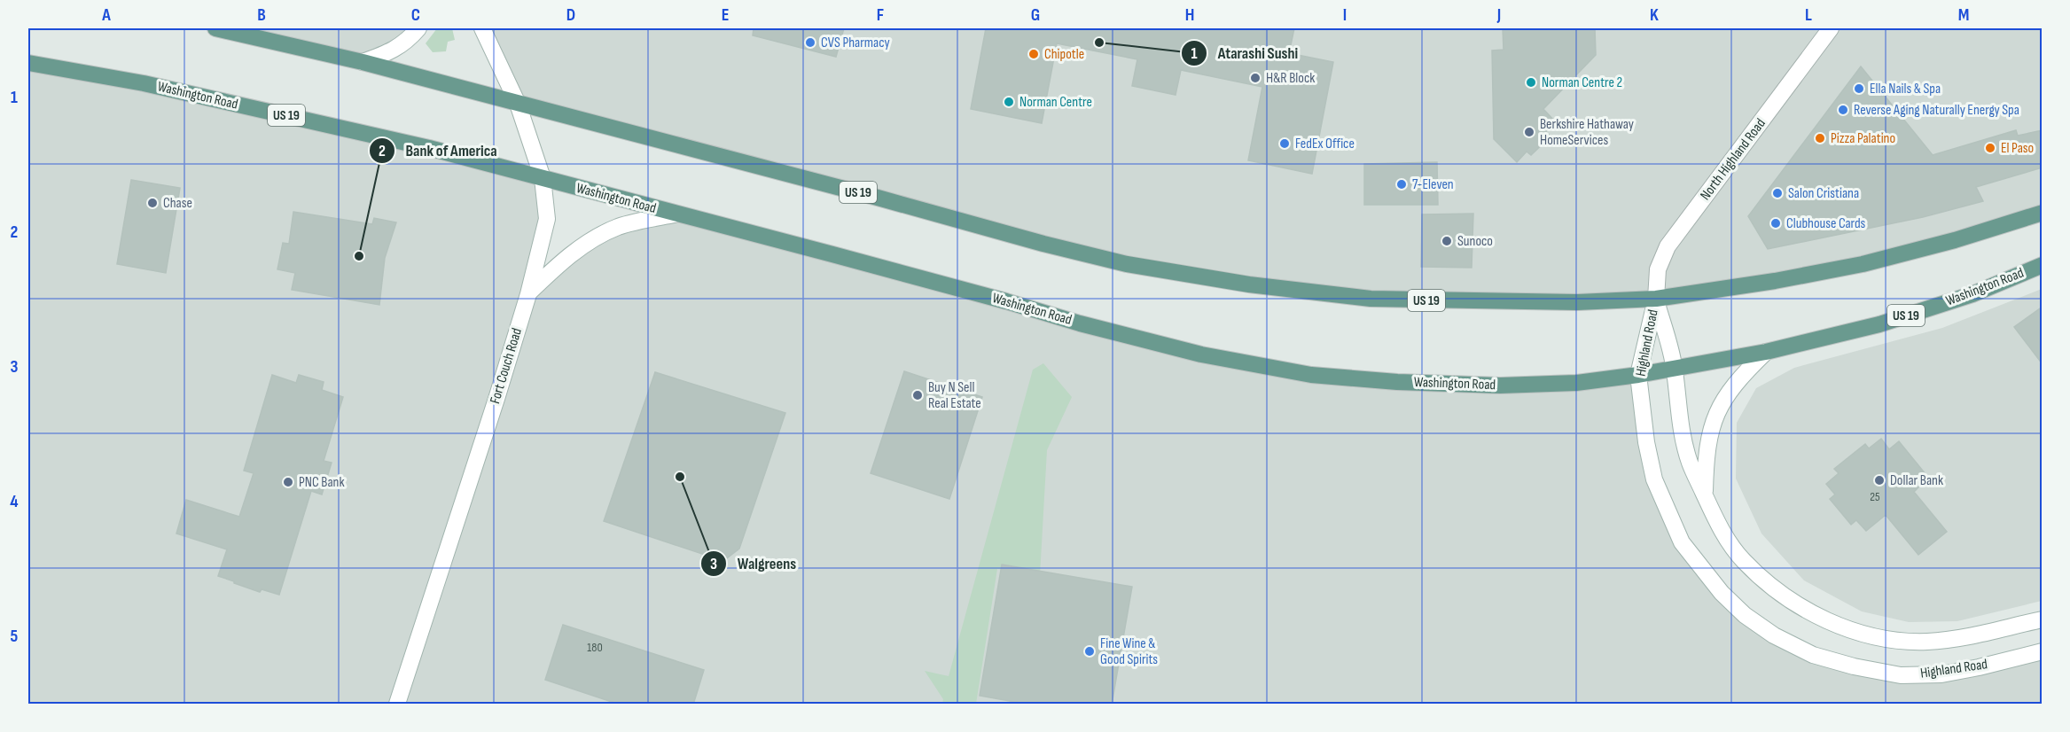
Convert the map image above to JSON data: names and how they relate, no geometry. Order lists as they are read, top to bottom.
{
  "streets": {
    "main road": ["Washington Road", "US 19"],
    "street": ["North Highland Road", "Highland Road", "Fort Couch Road"]
  },
  "crossings": [
    ["Washington Road", "Highland Road"],
    ["Washington Road", "Fort Couch Road"],
    ["US 19", "North Highland Road"],
    ["US 19", "Highland Road"],
    ["US 19", "Fort Couch Road"],
    ["North Highland Road", "Highland Road"]
  ],
  "places": [
    "CVS Pharmacy",
    "Atarashi Sushi",
    "Chipotle",
    "H&R Block",
    "Norman Centre 2",
    "Ella Nails & Spa",
    "Norman Centre",
    "Reverse Aging Naturally Energy Spa",
    "Berkshire Hathaway HomeServices",
    "Pizza Palatino",
    "FedEx Office",
    "El Paso",
    "7-Eleven",
    "Salon Cristiana",
    "Chase",
    "Clubhouse Cards",
    "Sunoco",
    "Bank of America",
    "Buy N Sell Real Estate",
    "Walgreens",
    "Dollar Bank",
    "PNC Bank",
    "Fine Wine & Good Spirits"
  ],
  "house_numbers": ["25", "180"],
  "grid": {
    "columns": [
      "A",
      "B",
      "C",
      "D",
      "E",
      "F",
      "G",
      "H",
      "I",
      "J",
      "K",
      "L",
      "M"
    ],
    "rows": [
      "1",
      "2",
      "3",
      "4",
      "5"
    ]
  }
}
